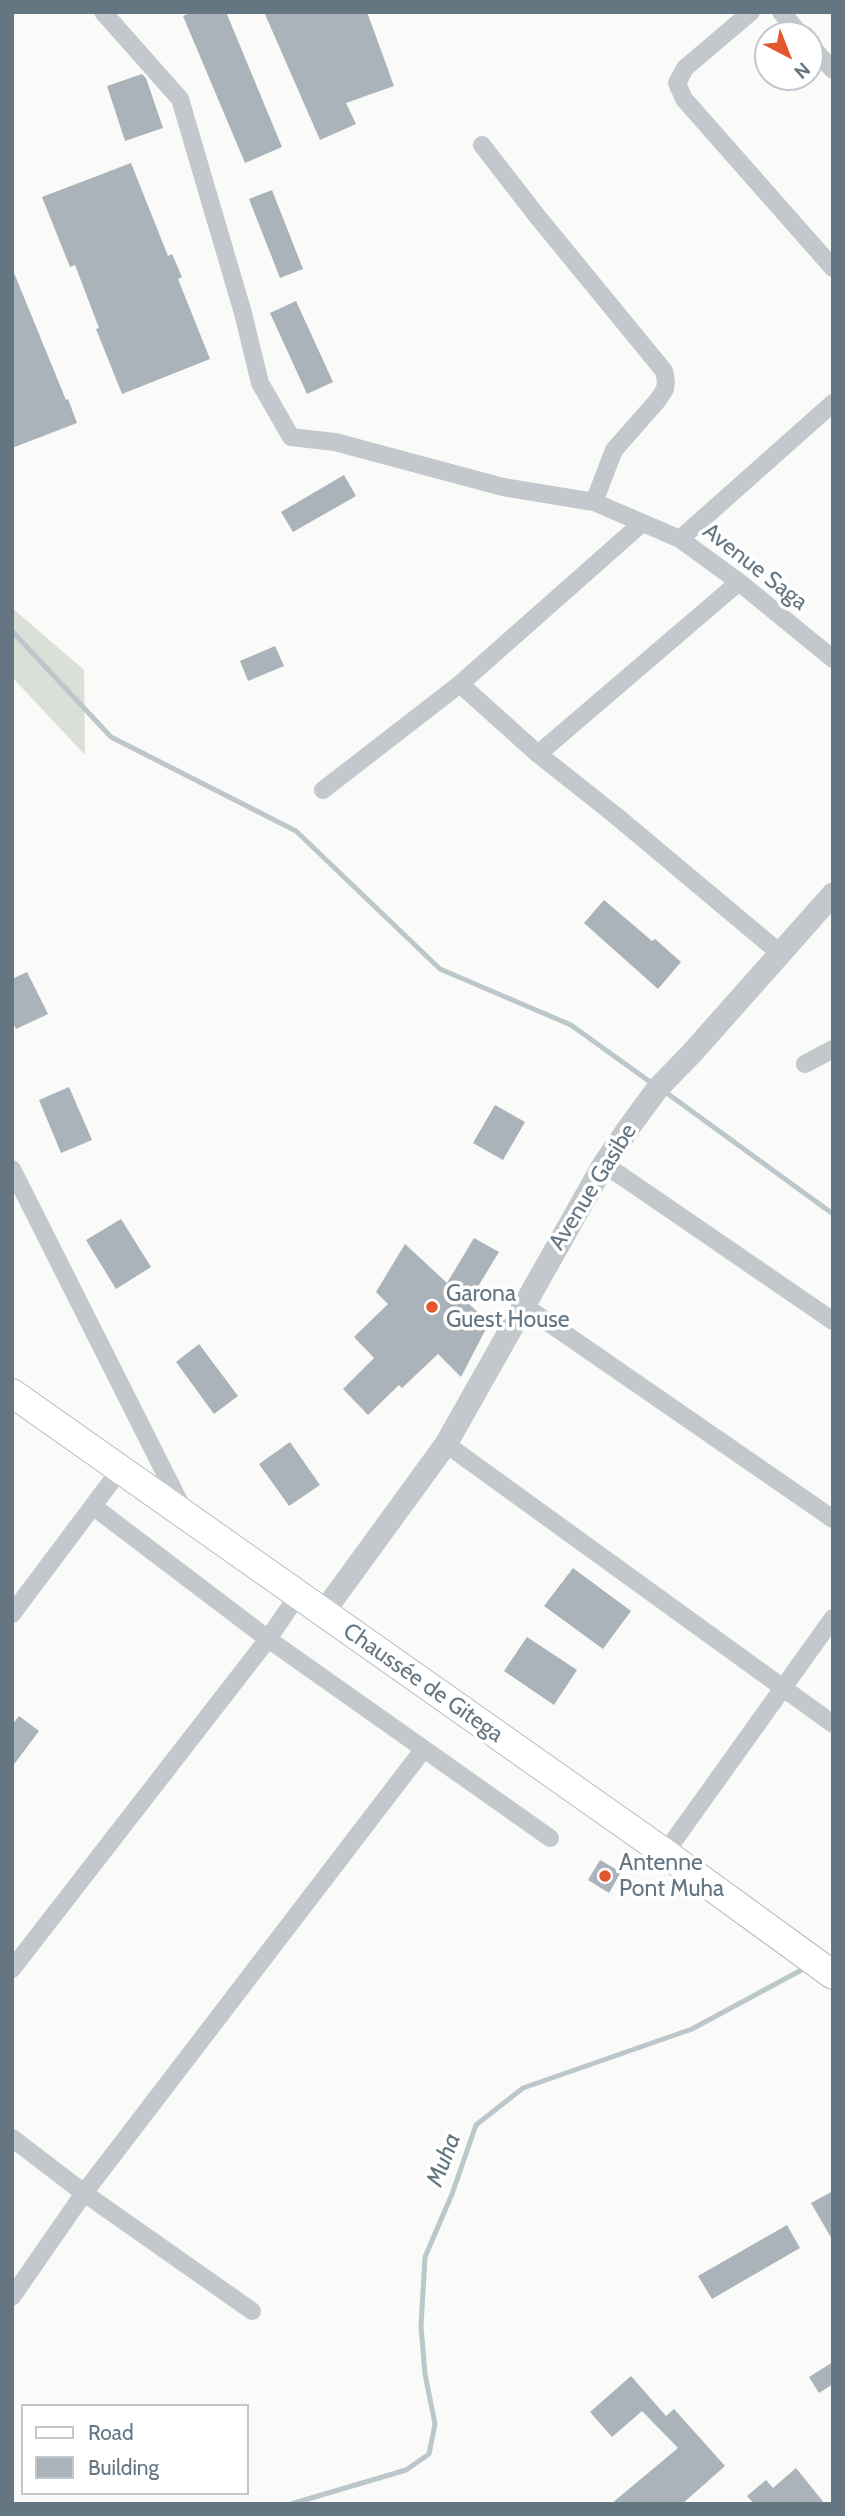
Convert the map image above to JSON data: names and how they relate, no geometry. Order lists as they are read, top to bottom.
{
  "streets": {
    "main road": ["Chaussée de Gitega"],
    "street": ["Avenue Saga", "Avenue Gasibe"]
  },
  "crossings": [
    ["Avenue Gasibe", "Chaussée de Gitega"]
  ],
  "water": ["Muha"],
  "places": ["Garona Guest House", "Antenne Pont Muha"],
  "legend": ["Road", "Building"],
  "north": "bottom right"
}
